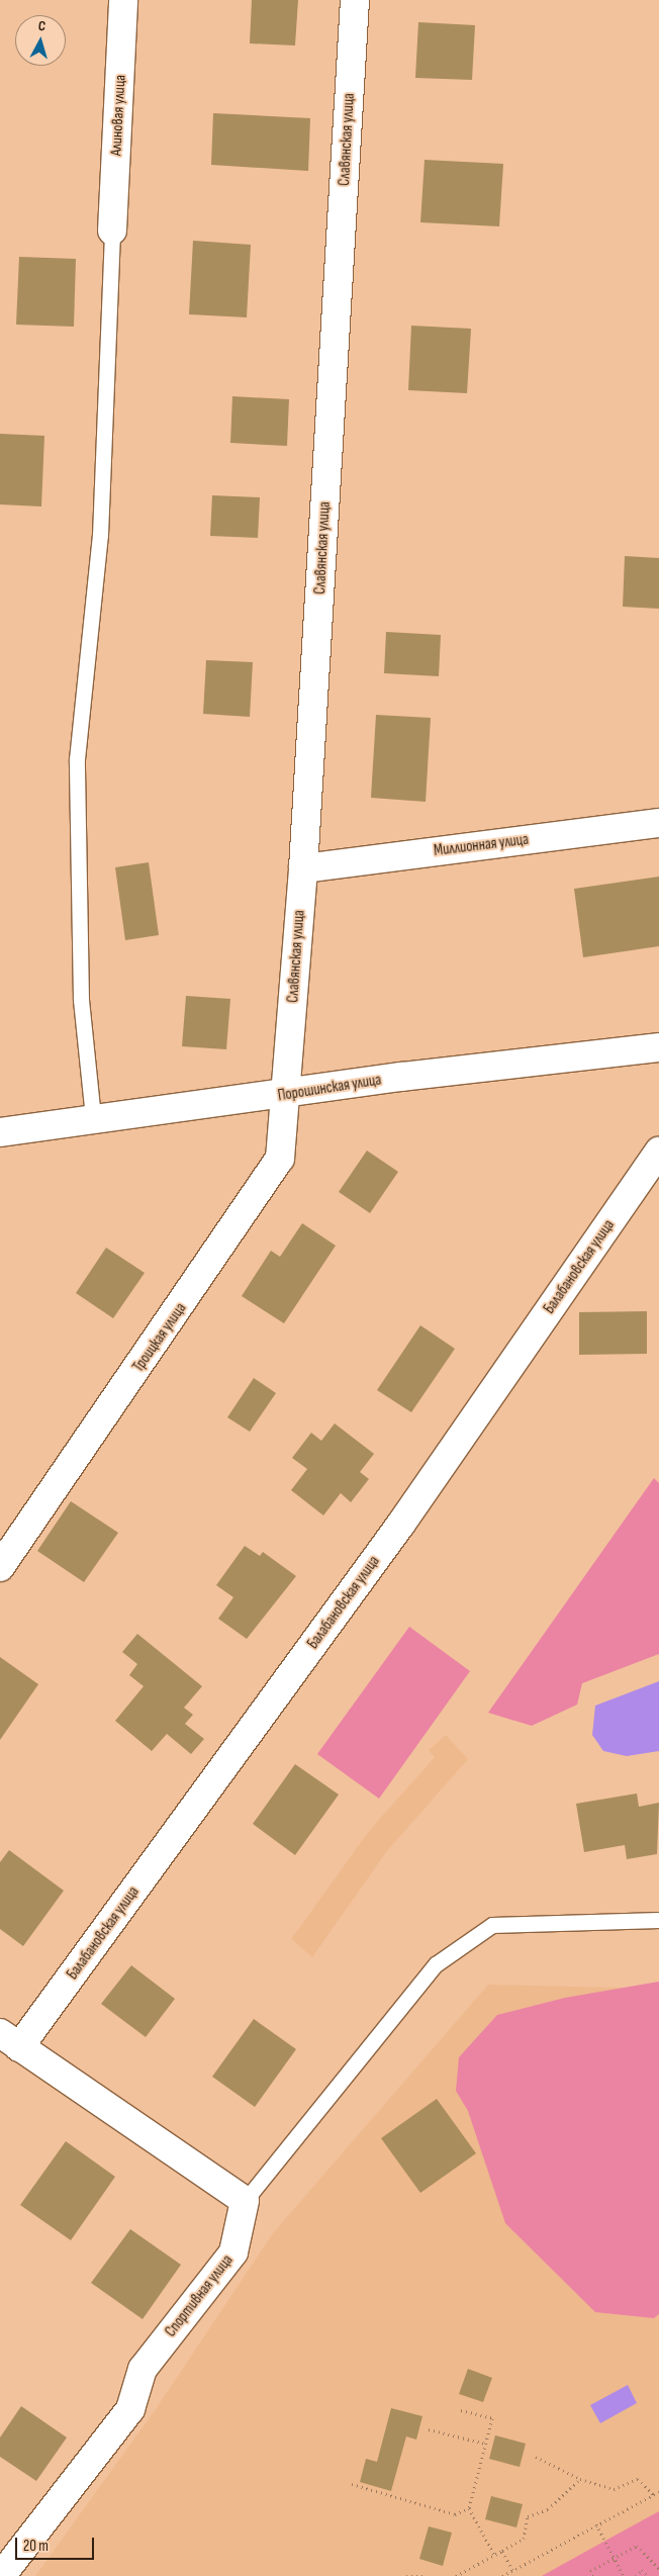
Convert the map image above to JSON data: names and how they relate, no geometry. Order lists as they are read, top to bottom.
{
  "streets": {
    "street": [
      "Алиновая улица",
      "Славянская улица",
      "Миллионная улица",
      "Порошинская улица",
      "Балабановская улица",
      "Троицкая улица",
      "Спортивная улица"
    ]
  },
  "crossings": [
    ["Славянская улица", "Миллионная улица"],
    ["Славянская улица", "Порошинская улица"],
    ["Славянская улица", "Троицкая улица"],
    ["Порошинская улица", "Троицкая улица"]
  ],
  "scale_bar": "20 m",
  "north": "top"
}
